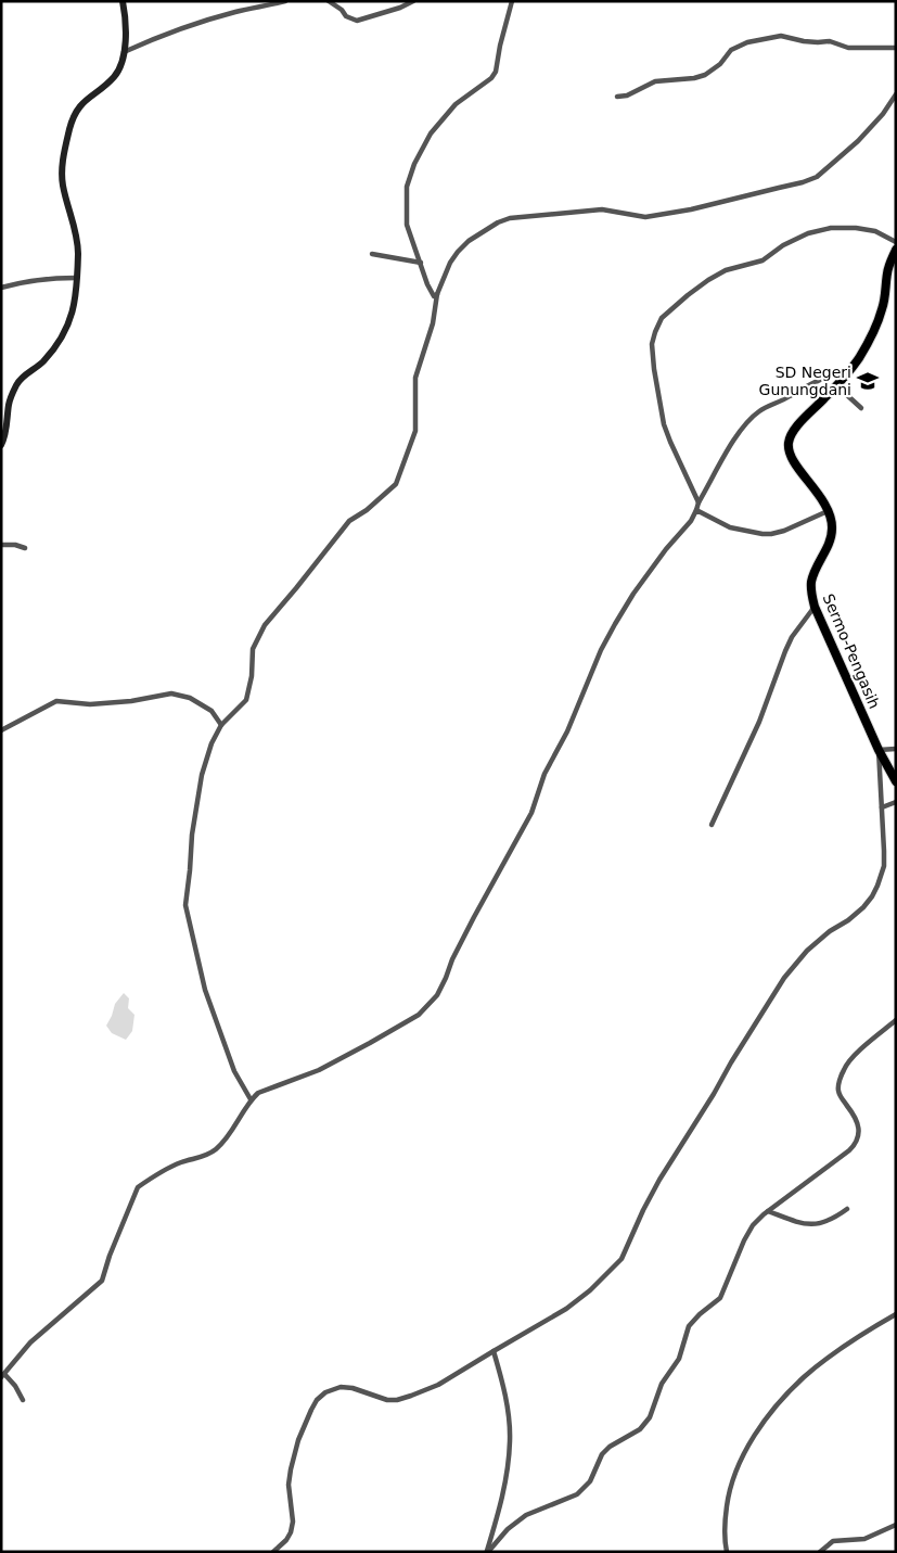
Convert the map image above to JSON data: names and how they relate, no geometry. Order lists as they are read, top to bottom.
{
  "streets": {
    "main road": ["Sermo-Pengasih"]
  },
  "places": {
    "school or university": ["SD Negeri Gunungdani"]
  }
}
